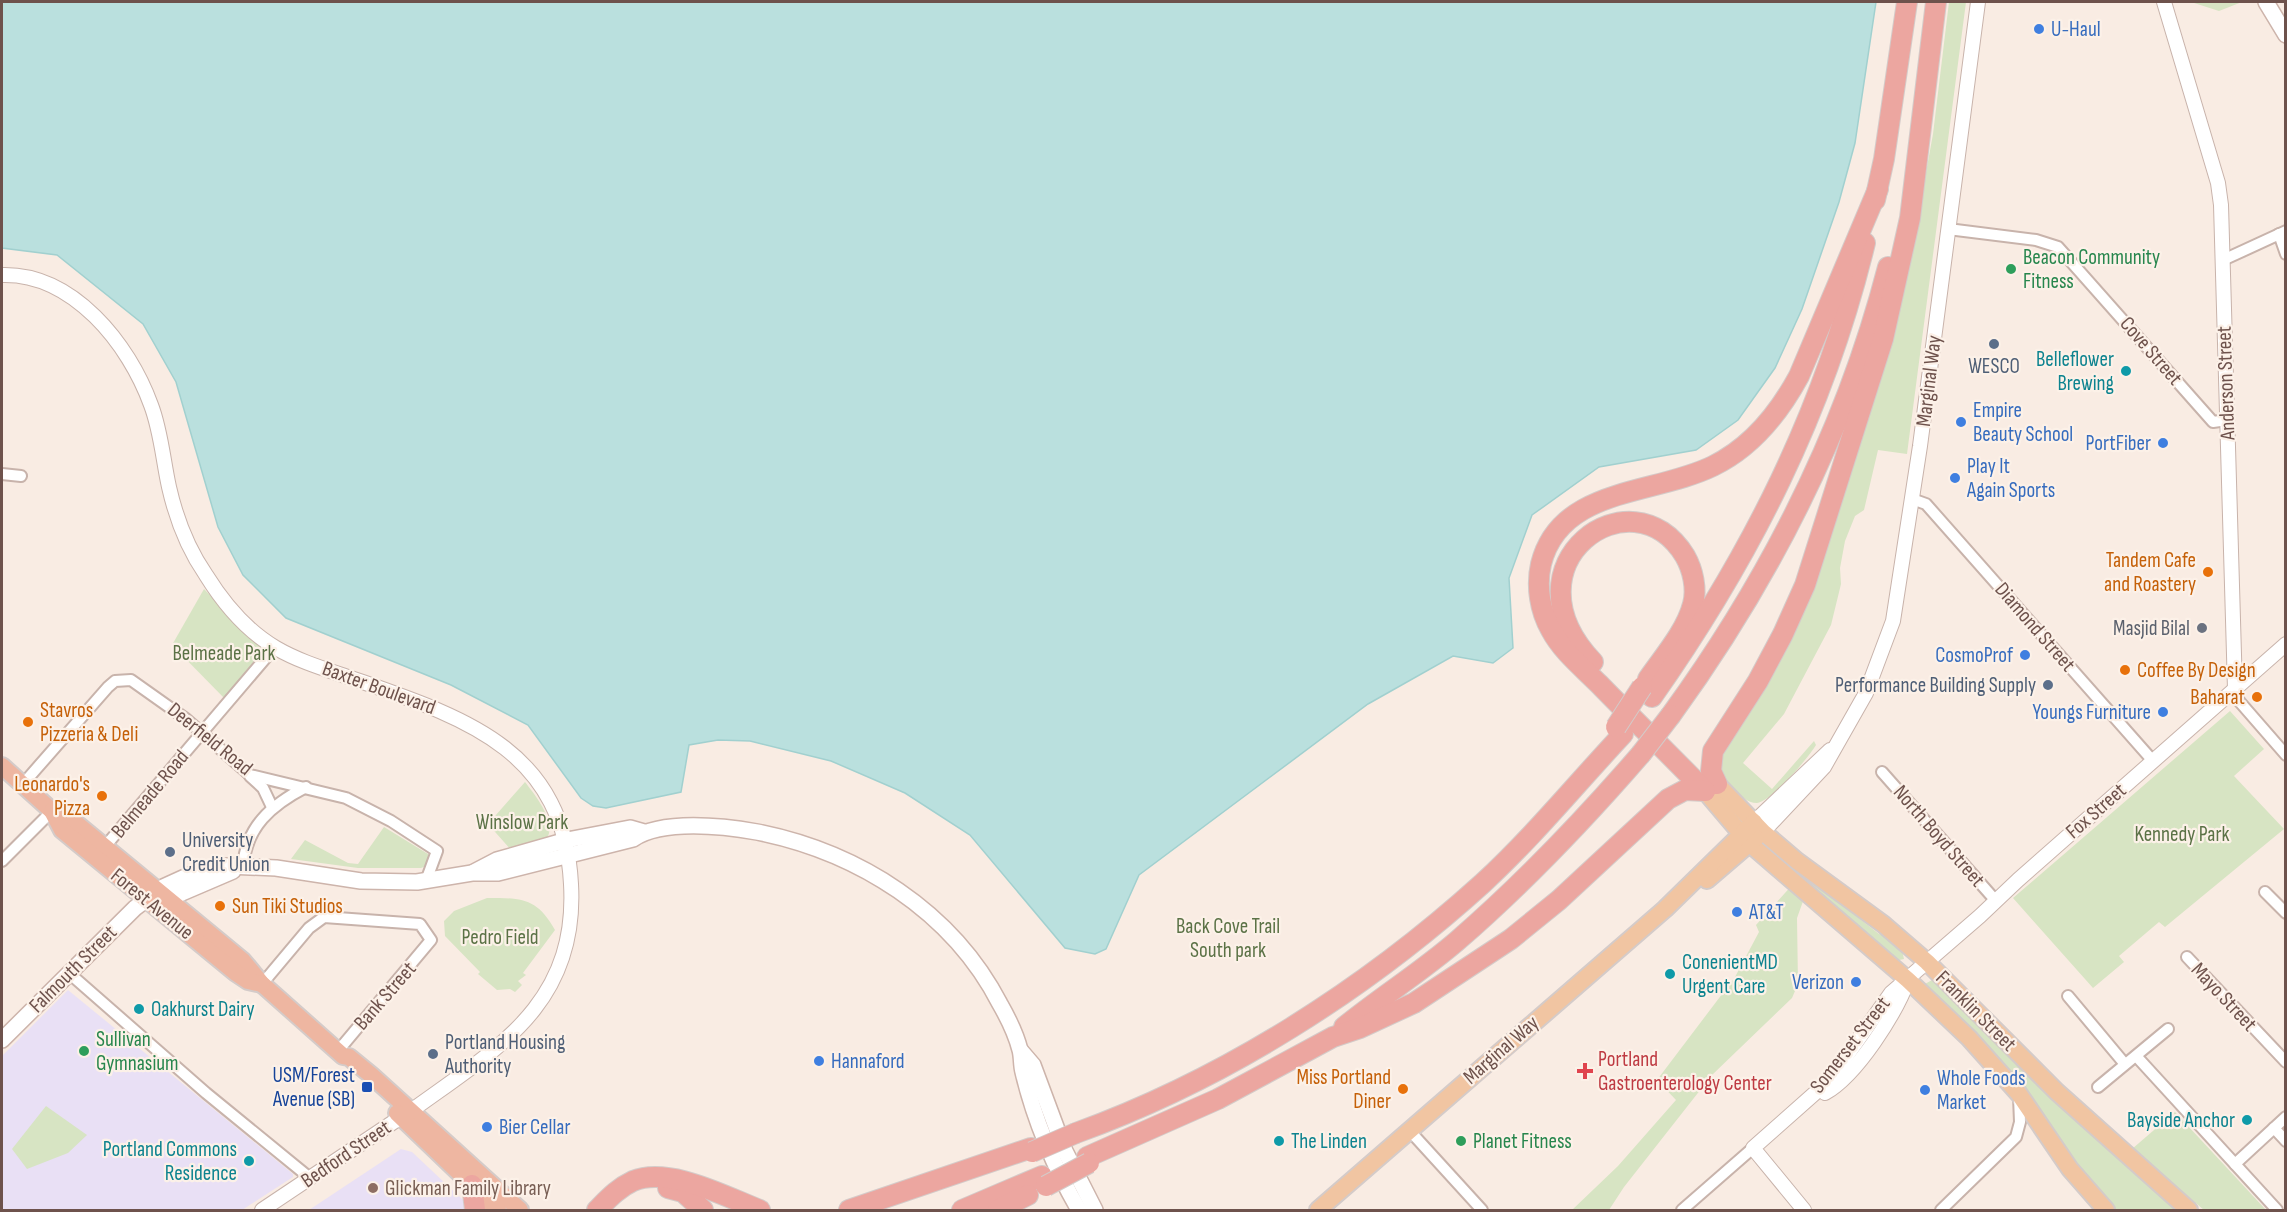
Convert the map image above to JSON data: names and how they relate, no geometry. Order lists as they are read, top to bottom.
{
  "streets": {
    "highway": ["Forest Avenue"],
    "main road": ["Marginal Way", "Falmouth Street", "Franklin Street"],
    "street": [
      "Cove Street",
      "Anderson Street",
      "Diamond Street",
      "Baxter Boulevard",
      "Deerfield Road",
      "Belmeade Road",
      "Fox Street",
      "North Boyd Street",
      "Bank Street",
      "Mayo Street",
      "Somerset Street",
      "Bedford Street"
    ]
  },
  "crossings": [
    ["Cove Street", "Marginal Way"],
    ["Cove Street", "Anderson Street"],
    ["Marginal Way", "Diamond Street"],
    ["Marginal Way", "Franklin Street"],
    ["Anderson Street", "Fox Street"],
    ["Diamond Street", "Fox Street"],
    ["Baxter Boulevard", "Belmeade Road"],
    ["Baxter Boulevard", "Forest Avenue"],
    ["Baxter Boulevard", "Bedford Street"],
    ["Deerfield Road", "Belmeade Road"],
    ["Deerfield Road", "Forest Avenue"],
    ["Belmeade Road", "Forest Avenue"],
    ["Fox Street", "North Boyd Street"],
    ["Fox Street", "Franklin Street"],
    ["Fox Street", "Somerset Street"],
    ["Forest Avenue", "Falmouth Street"],
    ["Forest Avenue", "Bank Street"],
    ["Forest Avenue", "Bedford Street"],
    ["Franklin Street", "Somerset Street"]
  ],
  "parks": [
    "Belmeade Park",
    "Winslow Park",
    "Kennedy Park",
    "Back Cove Trail South park",
    "Pedro Field"
  ],
  "places": {
    "other": [
      "U-Haul",
      "Beacon Community Fitness",
      "WESCO",
      "Belleflower Brewing",
      "Empire Beauty School",
      "PortFiber",
      "Play It Again Sports",
      "Tandem Cafe and Roastery",
      "Masjid Bilal",
      "CosmoProf",
      "Coffee By Design",
      "Performance Building Supply",
      "Baharat",
      "Youngs Furniture",
      "Stavros Pizzeria & Deli",
      "Leonardo's Pizza",
      "University Credit Union",
      "Sun Tiki Studios",
      "AT&T",
      "ConenientMD Urgent Care",
      "Verizon",
      "Oakhurst Dairy",
      "Sullivan Gymnasium",
      "Portland Housing Authority",
      "Hannaford",
      "Miss Portland Diner",
      "Whole Foods Market",
      "Bayside Anchor",
      "Bier Cellar",
      "The Linden",
      "Planet Fitness",
      "Portland Commons Residence",
      "Glickman Family Library"
    ],
    "health": ["Portland Gastroenterology Center"],
    "transit": ["USM/Forest Avenue (SB)"]
  }
}
